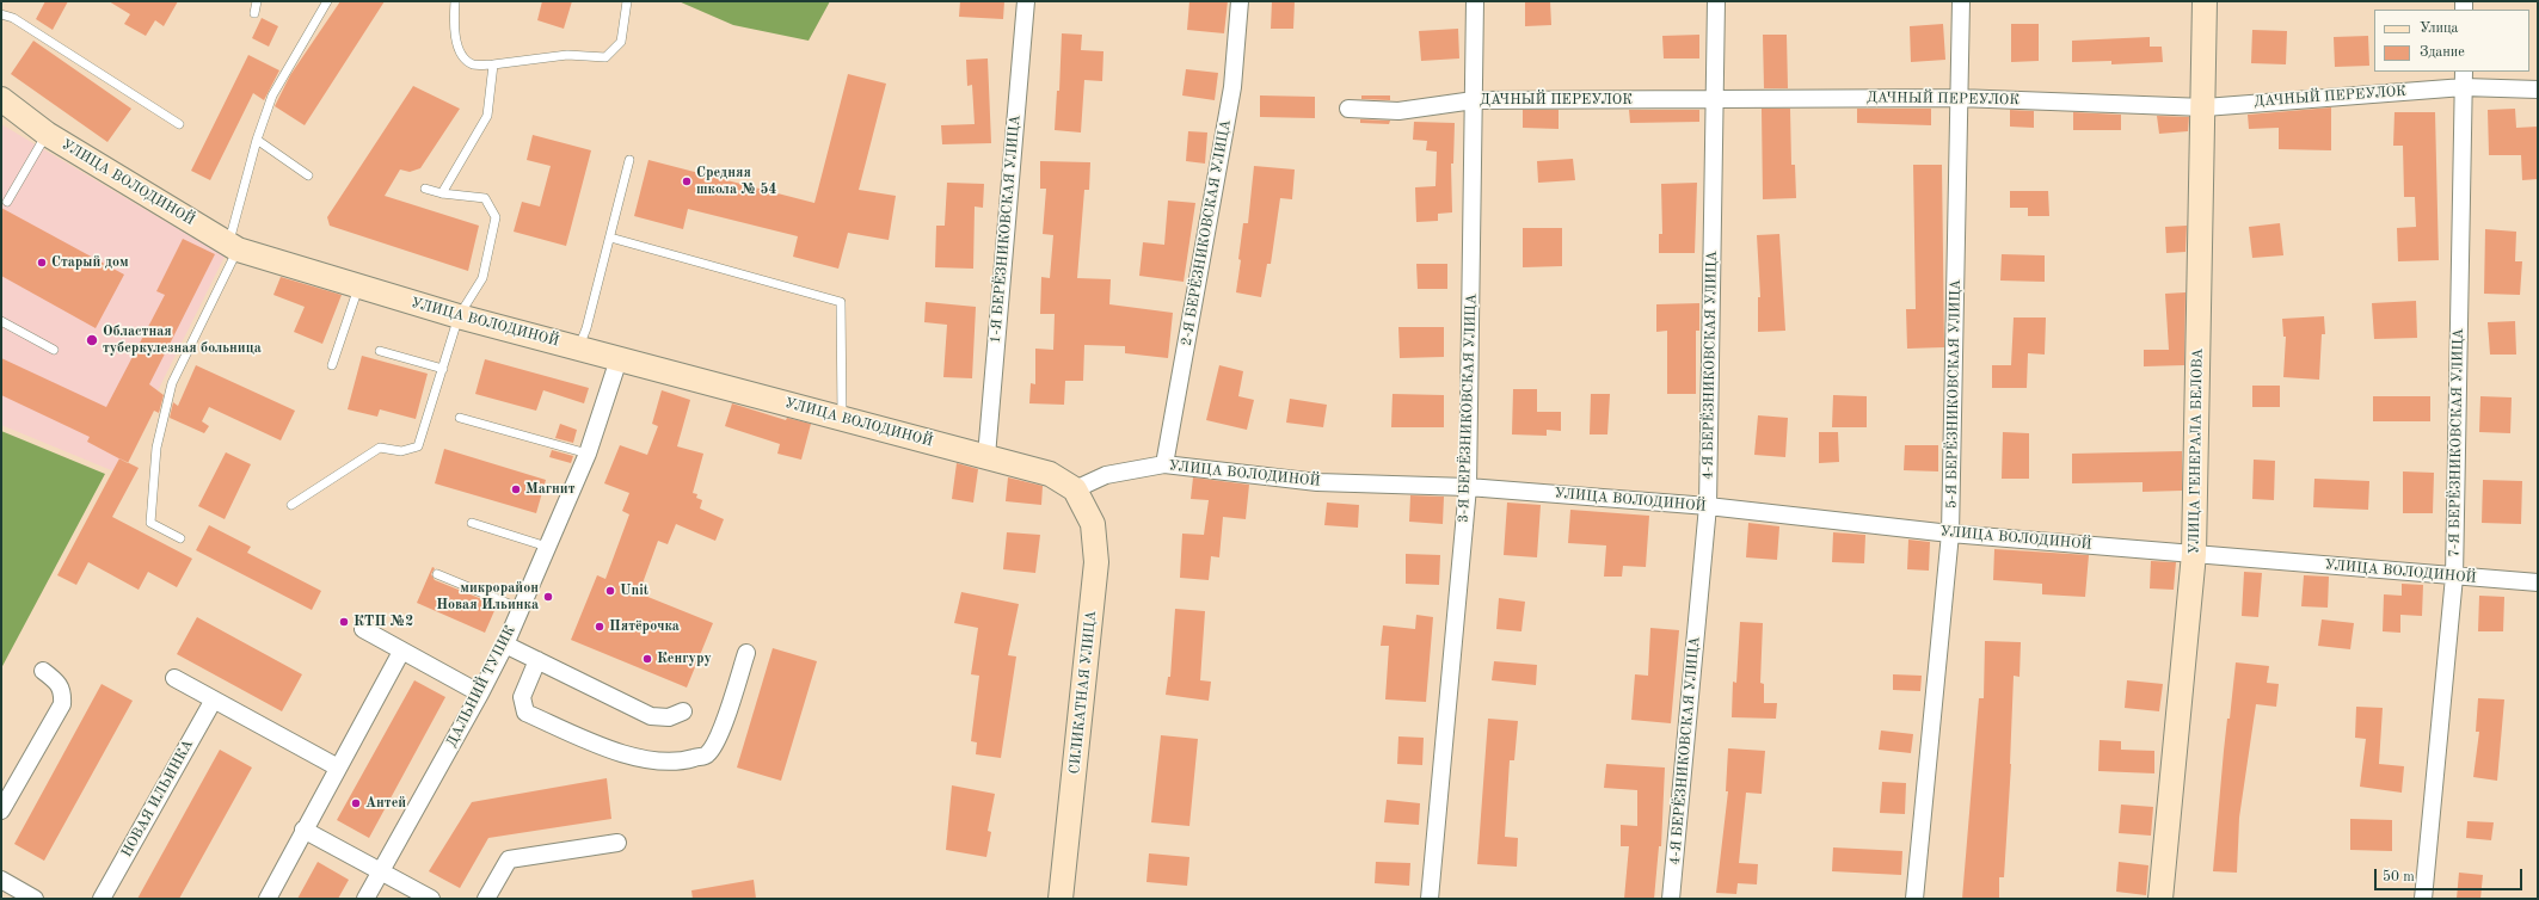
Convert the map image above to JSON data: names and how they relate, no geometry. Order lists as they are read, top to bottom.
{
  "streets": {
    "street": [
      "ДАЧНЫЙ ПЕРЕУЛОК",
      "УЛИЦА ВОЛОДИНОЙ",
      "1-Я БЕРЁЗНИКОВСКАЯ УЛИЦА",
      "2-Я БЕРЁЗНИКОВСКАЯ УЛИЦА",
      "4-Я БЕРЁЗНИКОВСКАЯ УЛИЦА",
      "5-Я БЕРЁЗНИКОВСКАЯ УЛИЦА",
      "3-Я БЕРЁЗНИКОВСКАЯ УЛИЦА",
      "7-Я БЕРЁЗНИКОВСКАЯ УЛИЦА",
      "УЛИЦА ГЕНЕРАЛА БЕЛОВА",
      "ДАЛЬНИЙ ТУПИК",
      "СИЛИКАТНАЯ УЛИЦА",
      "НОВАЯ ИЛЬИНКА"
    ]
  },
  "crossings": [
    ["ДАЧНЫЙ ПЕРЕУЛОК", "4-Я БЕРЁЗНИКОВСКАЯ УЛИЦА"],
    ["ДАЧНЫЙ ПЕРЕУЛОК", "5-Я БЕРЁЗНИКОВСКАЯ УЛИЦА"],
    ["ДАЧНЫЙ ПЕРЕУЛОК", "3-Я БЕРЁЗНИКОВСКАЯ УЛИЦА"],
    ["ДАЧНЫЙ ПЕРЕУЛОК", "7-Я БЕРЁЗНИКОВСКАЯ УЛИЦА"],
    ["ДАЧНЫЙ ПЕРЕУЛОК", "УЛИЦА ГЕНЕРАЛА БЕЛОВА"],
    ["УЛИЦА ВОЛОДИНОЙ", "1-Я БЕРЁЗНИКОВСКАЯ УЛИЦА"],
    ["УЛИЦА ВОЛОДИНОЙ", "2-Я БЕРЁЗНИКОВСКАЯ УЛИЦА"],
    ["УЛИЦА ВОЛОДИНОЙ", "4-Я БЕРЁЗНИКОВСКАЯ УЛИЦА"],
    ["УЛИЦА ВОЛОДИНОЙ", "5-Я БЕРЁЗНИКОВСКАЯ УЛИЦА"],
    ["УЛИЦА ВОЛОДИНОЙ", "3-Я БЕРЁЗНИКОВСКАЯ УЛИЦА"],
    ["УЛИЦА ВОЛОДИНОЙ", "7-Я БЕРЁЗНИКОВСКАЯ УЛИЦА"],
    ["УЛИЦА ВОЛОДИНОЙ", "УЛИЦА ГЕНЕРАЛА БЕЛОВА"],
    ["УЛИЦА ВОЛОДИНОЙ", "ДАЛЬНИЙ ТУПИК"],
    ["УЛИЦА ВОЛОДИНОЙ", "СИЛИКАТНАЯ УЛИЦА"]
  ],
  "places": [
    "Средняя школа № 54",
    "Старый дом",
    "Областная туберкулезная больница",
    "Магнит",
    "Unit",
    "микрорайон Новая Ильинка",
    "КТП №2",
    "Пятёрочка",
    "Кенгуру",
    "Антей"
  ],
  "legend": ["Улица", "Здание"],
  "scale_bar": "50 m"
}
